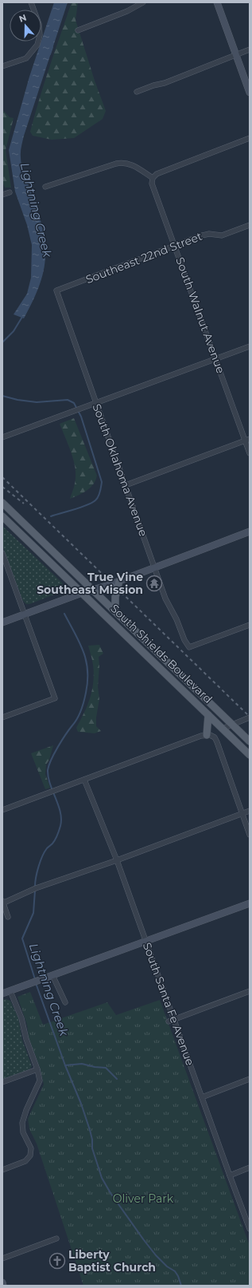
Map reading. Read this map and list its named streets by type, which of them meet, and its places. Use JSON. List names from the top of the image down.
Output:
{
  "streets": {
    "main road": ["South Shields Boulevard"],
    "street": [
      "Southeast 22nd Street",
      "South Walnut Avenue",
      "South Oklahoma Avenue",
      "South Santa Fe Avenue"
    ]
  },
  "crossings": [
    ["Southeast 22nd Street", "South Walnut Avenue"],
    ["Southeast 22nd Street", "South Oklahoma Avenue"]
  ],
  "water": ["Lightning Creek"],
  "parks": ["Oliver Park"],
  "places": {
    "temple": ["True Vine Southeast Mission"],
    "church": ["Liberty Baptist Church"]
  },
  "north": "top"
}
